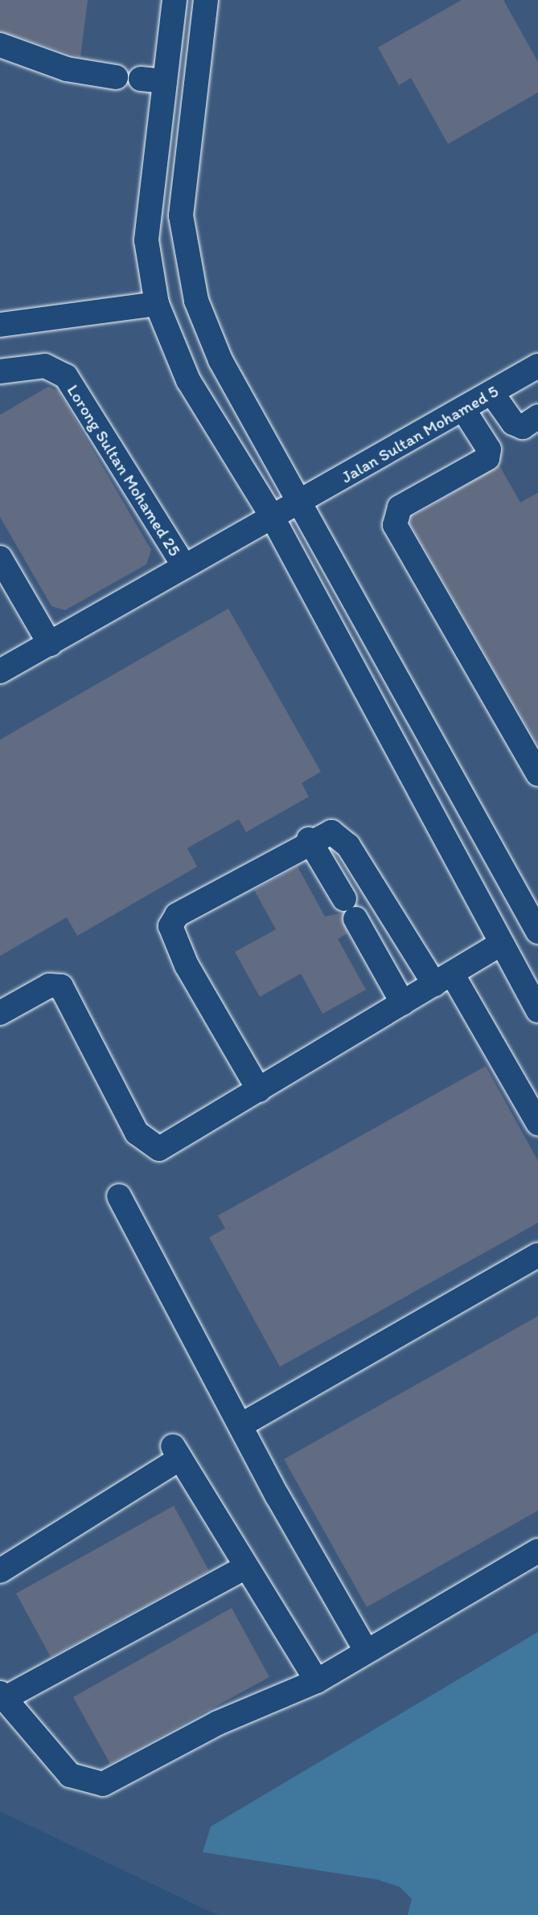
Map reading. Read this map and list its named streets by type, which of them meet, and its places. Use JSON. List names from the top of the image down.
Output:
{
  "streets": {
    "street": ["Jalan Sultan Mohamed 5", "Lorong Sultan Mohamed 25"]
  },
  "crossings": [
    ["Jalan Sultan Mohamed 5", "Lorong Sultan Mohamed 25"]
  ]
}
